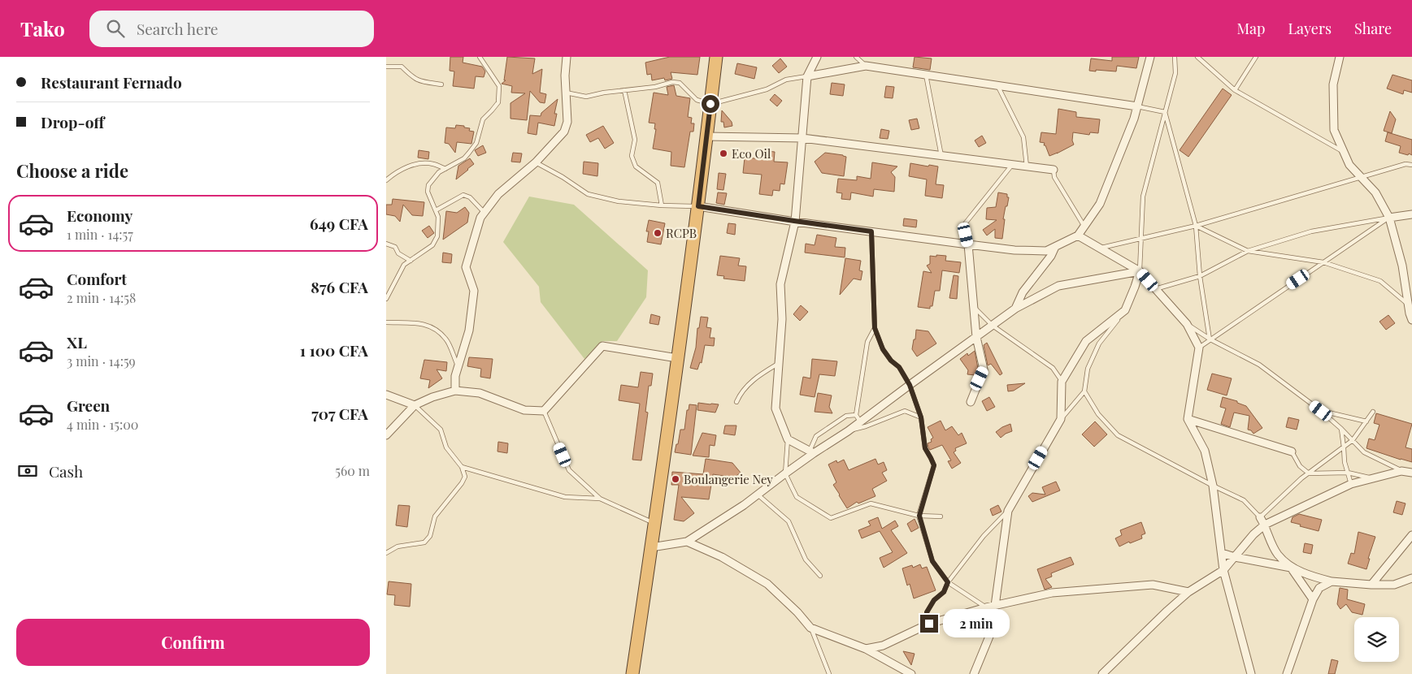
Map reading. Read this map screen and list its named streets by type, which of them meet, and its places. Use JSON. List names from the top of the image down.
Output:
{
  "places": ["Eco Oil", "RCPB", "Boulangerie Ney"],
  "page": {
    "header": "Tako",
    "search": "Search here",
    "nav": ["Map", "Layers", "Share"],
    "banner": ["Restaurant Fernado", "Drop-off"],
    "heading": "Choose a ride",
    "list": [
      {
        "name": "Economy",
        "note": "1 min · 14:57",
        "value": "649 CFA"
      },
      {
        "name": "Comfort",
        "note": "2 min · 14:58",
        "value": "876 CFA"
      },
      {
        "name": "XL",
        "note": "3 min · 14:59",
        "value": "1 100 CFA"
      },
      {
        "name": "Green",
        "note": "4 min · 15:00",
        "value": "707 CFA"
      }
    ],
    "pay": ["Cash", "560 m"],
    "bubble": "2 min",
    "buttons": "Confirm"
  }
}
